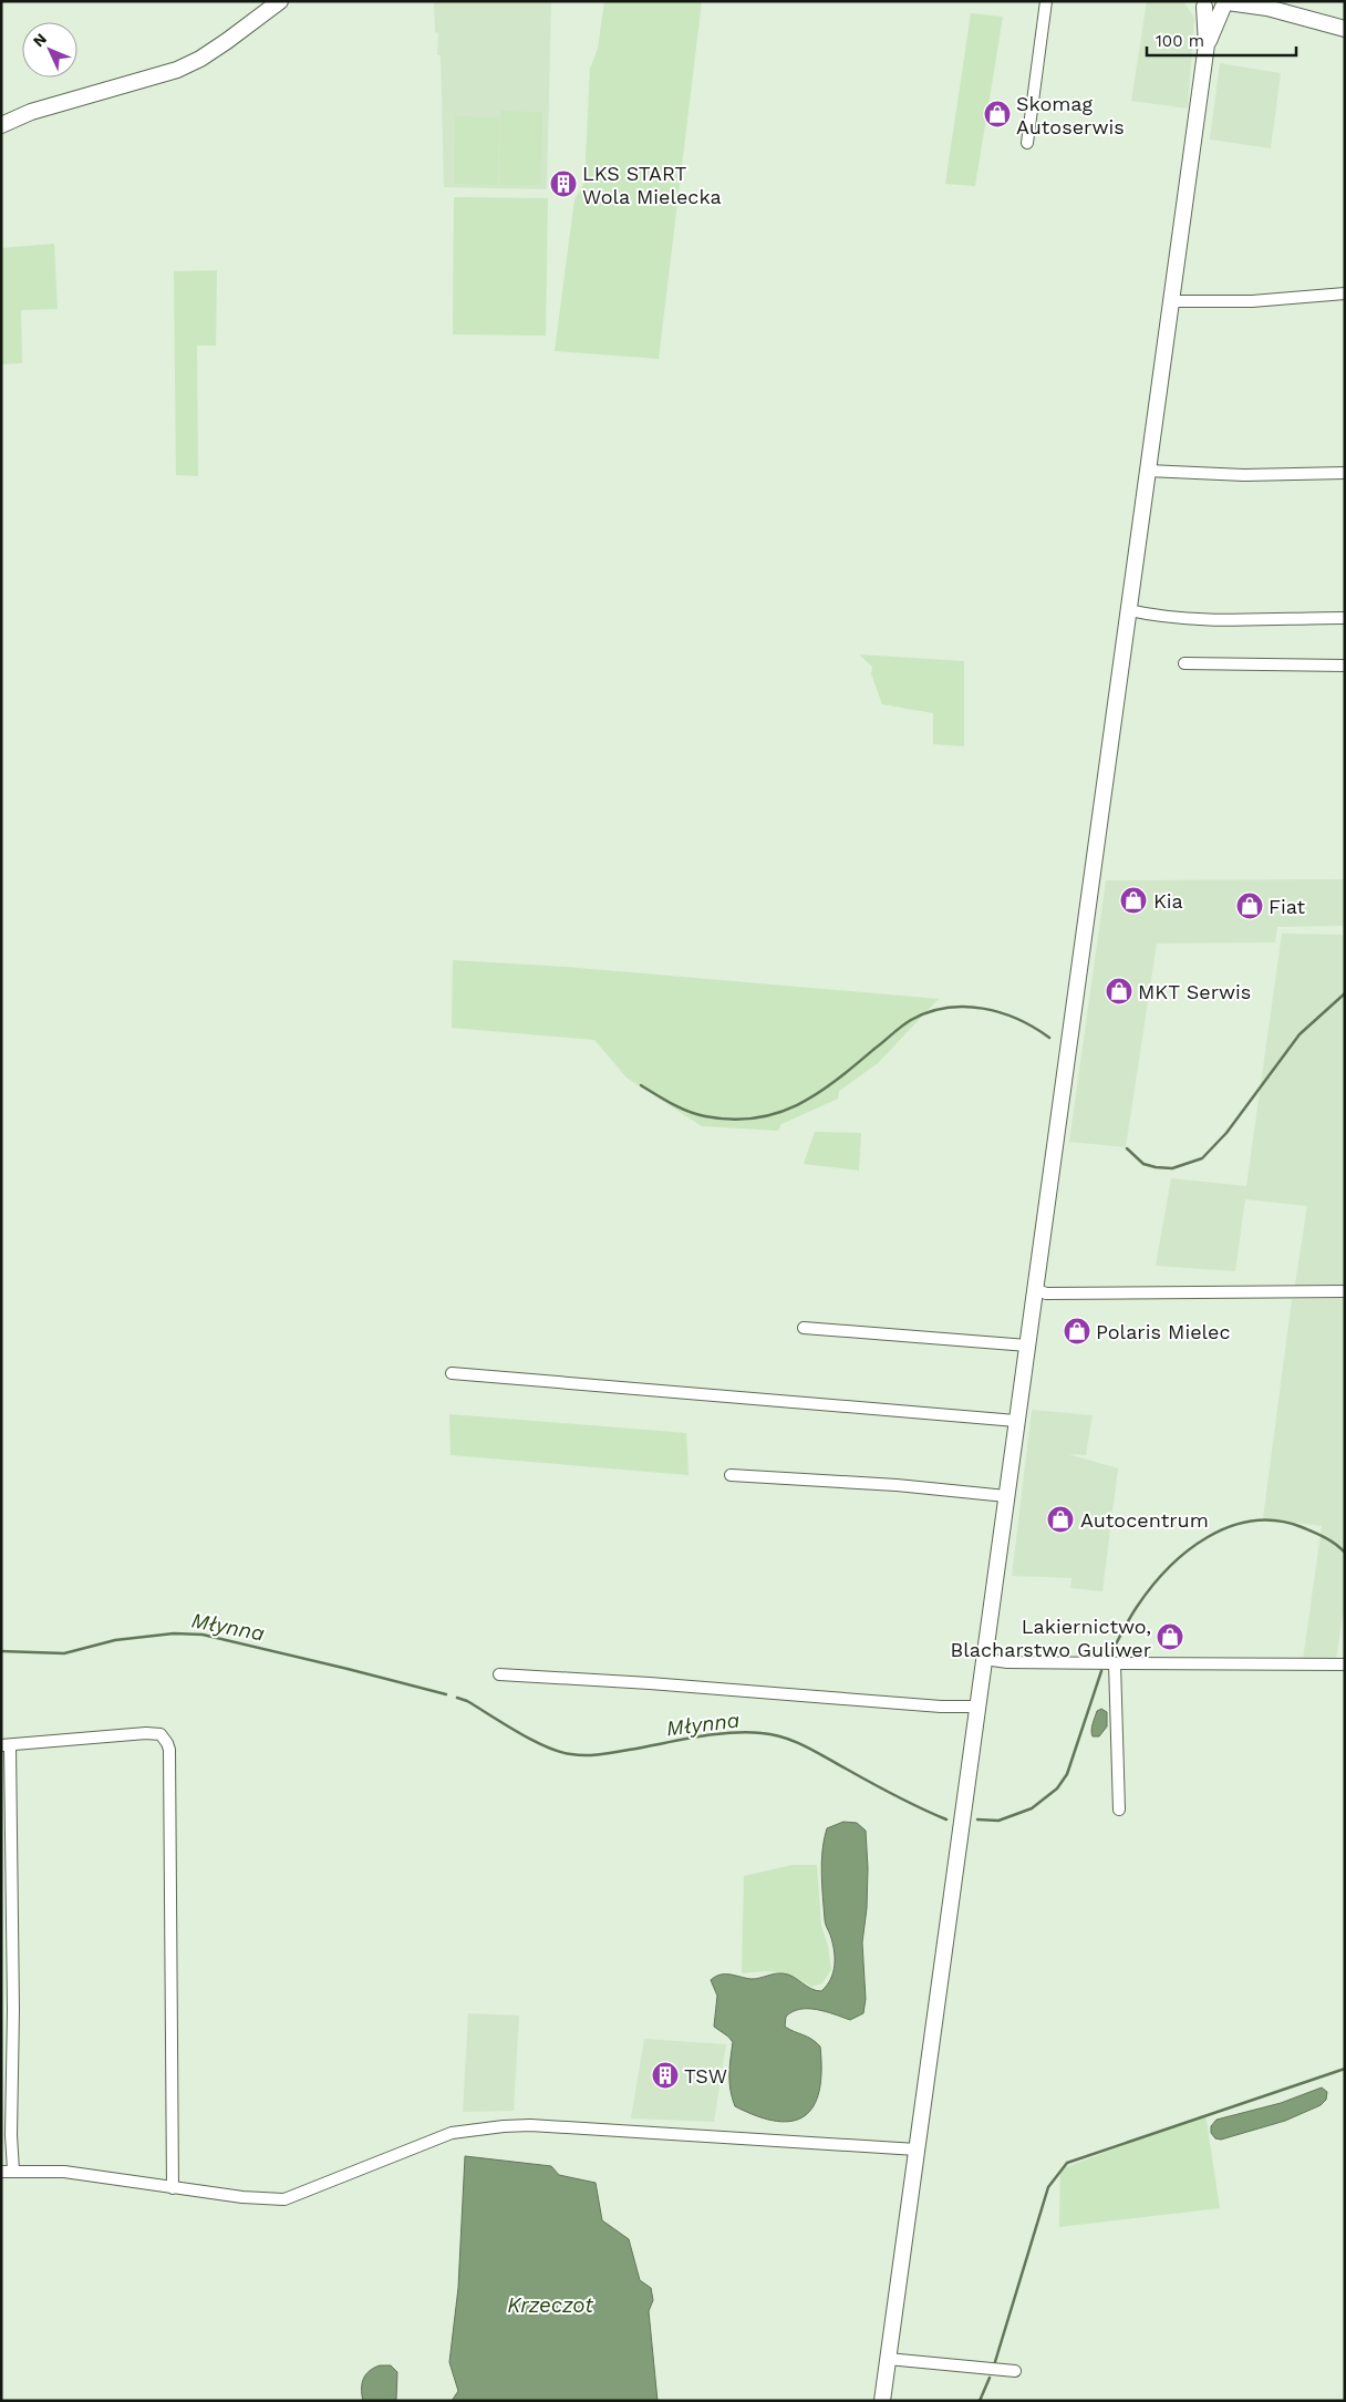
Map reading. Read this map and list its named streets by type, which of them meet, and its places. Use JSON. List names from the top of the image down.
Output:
{
  "water": ["Młynna", "Krzeczot"],
  "places": {
    "shop": [
      "Skomag Autoserwis",
      "Kia",
      "Fiat",
      "MKT Serwis",
      "Polaris Mielec",
      "Autocentrum",
      "Lakiernictwo, Blacharstwo Guliwer"
    ],
    "building": ["LKS START Wola Mielecka", "TSW"]
  },
  "scale_bar": "100 m",
  "north": "top left"
}
